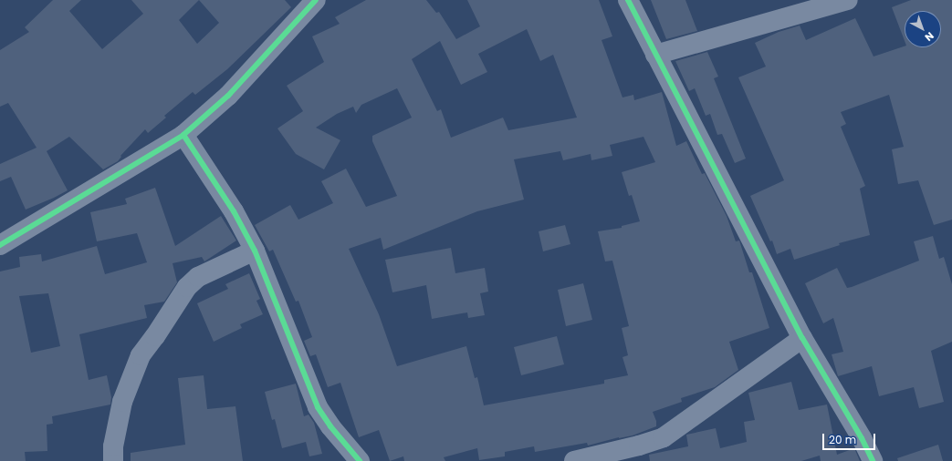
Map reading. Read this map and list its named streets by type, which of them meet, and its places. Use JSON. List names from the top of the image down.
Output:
{
  "scale_bar": "20 m",
  "north": "bottom right"
}
